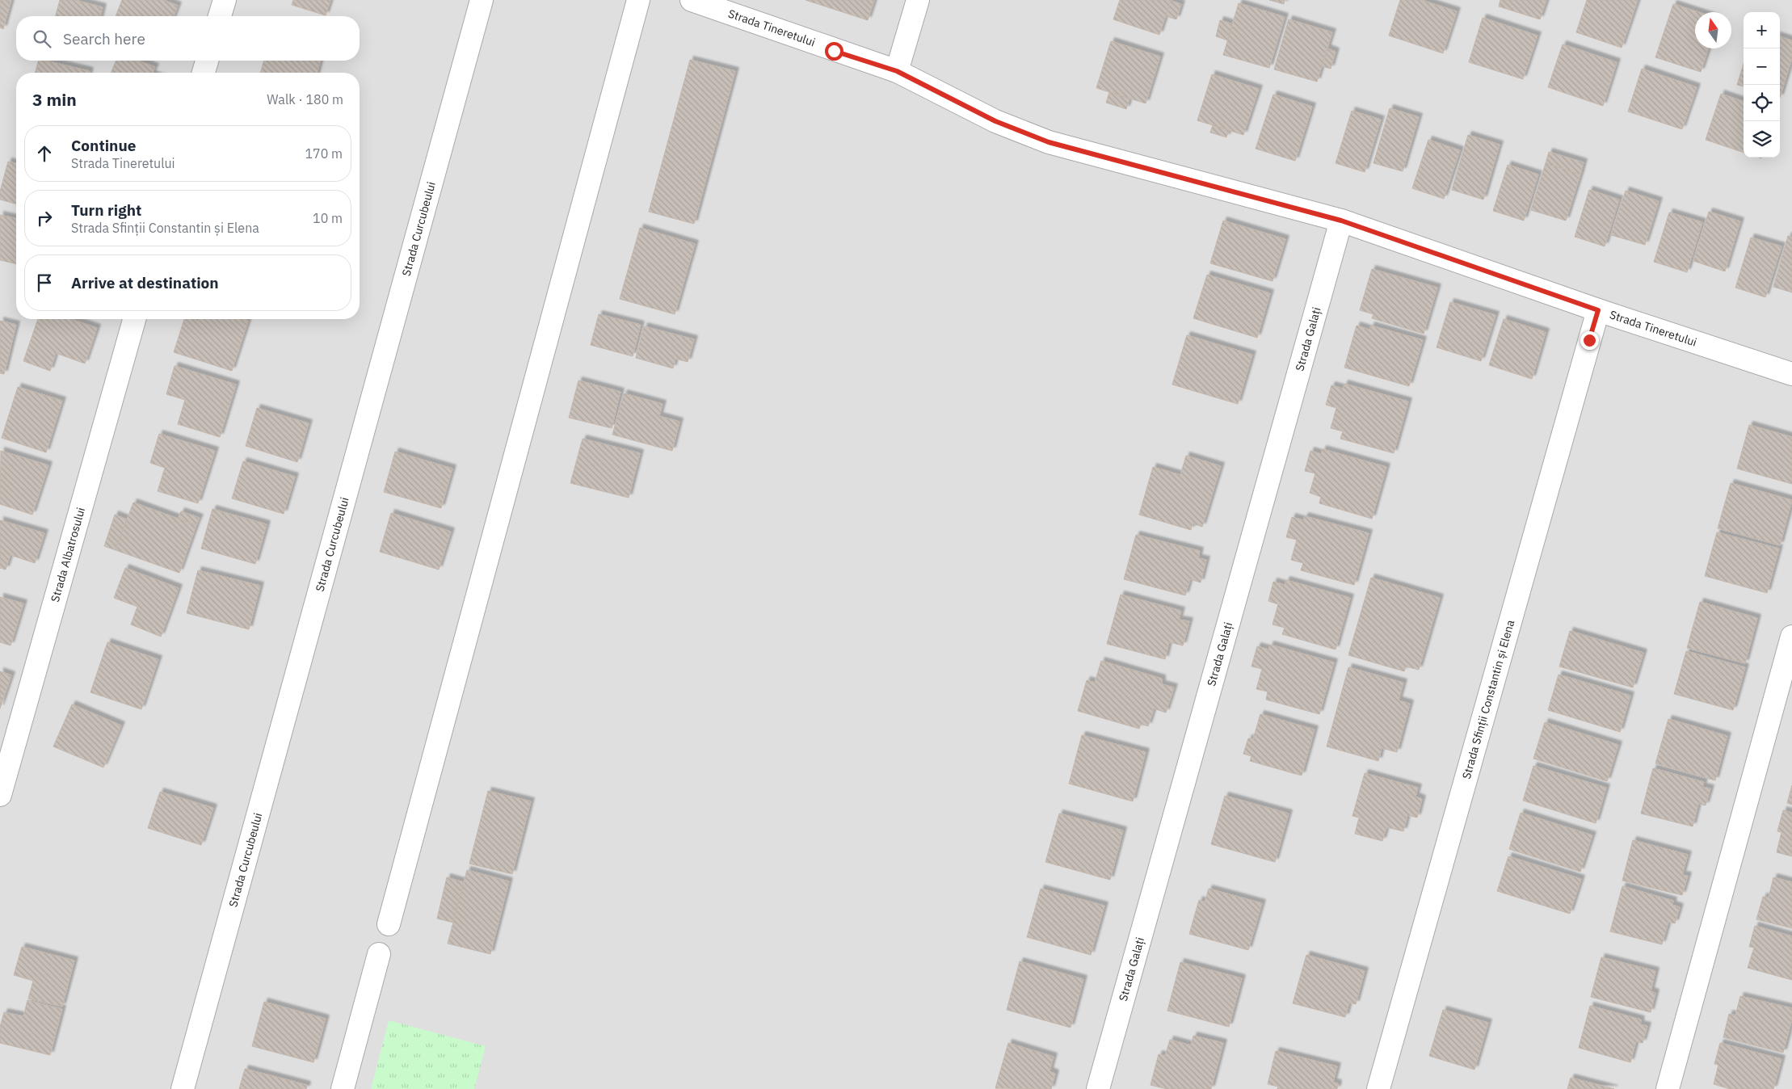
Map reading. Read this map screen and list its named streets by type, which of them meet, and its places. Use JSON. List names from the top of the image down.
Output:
{
  "streets": {
    "street": [
      "Strada Tineretului",
      "Strada Curcubeului",
      "Strada Galați",
      "Strada Albatrosului",
      "Strada Sfinții Constantin și Elena"
    ]
  },
  "crossings": [
    ["Strada Tineretului", "Strada Galați"],
    ["Strada Tineretului", "Strada Sfinții Constantin și Elena"]
  ],
  "north": "top",
  "page": {
    "map_buttons": ["+", "−"],
    "search": "Search here",
    "heading": ["3 min", "Walk · 180 m"],
    "list": [
      ["Continue", "Strada Tineretului", "170 m"],
      ["Turn right", "Strada Sfinții Constantin și Elena", "10 m"],
      "Arrive at destination"
    ]
  }
}
